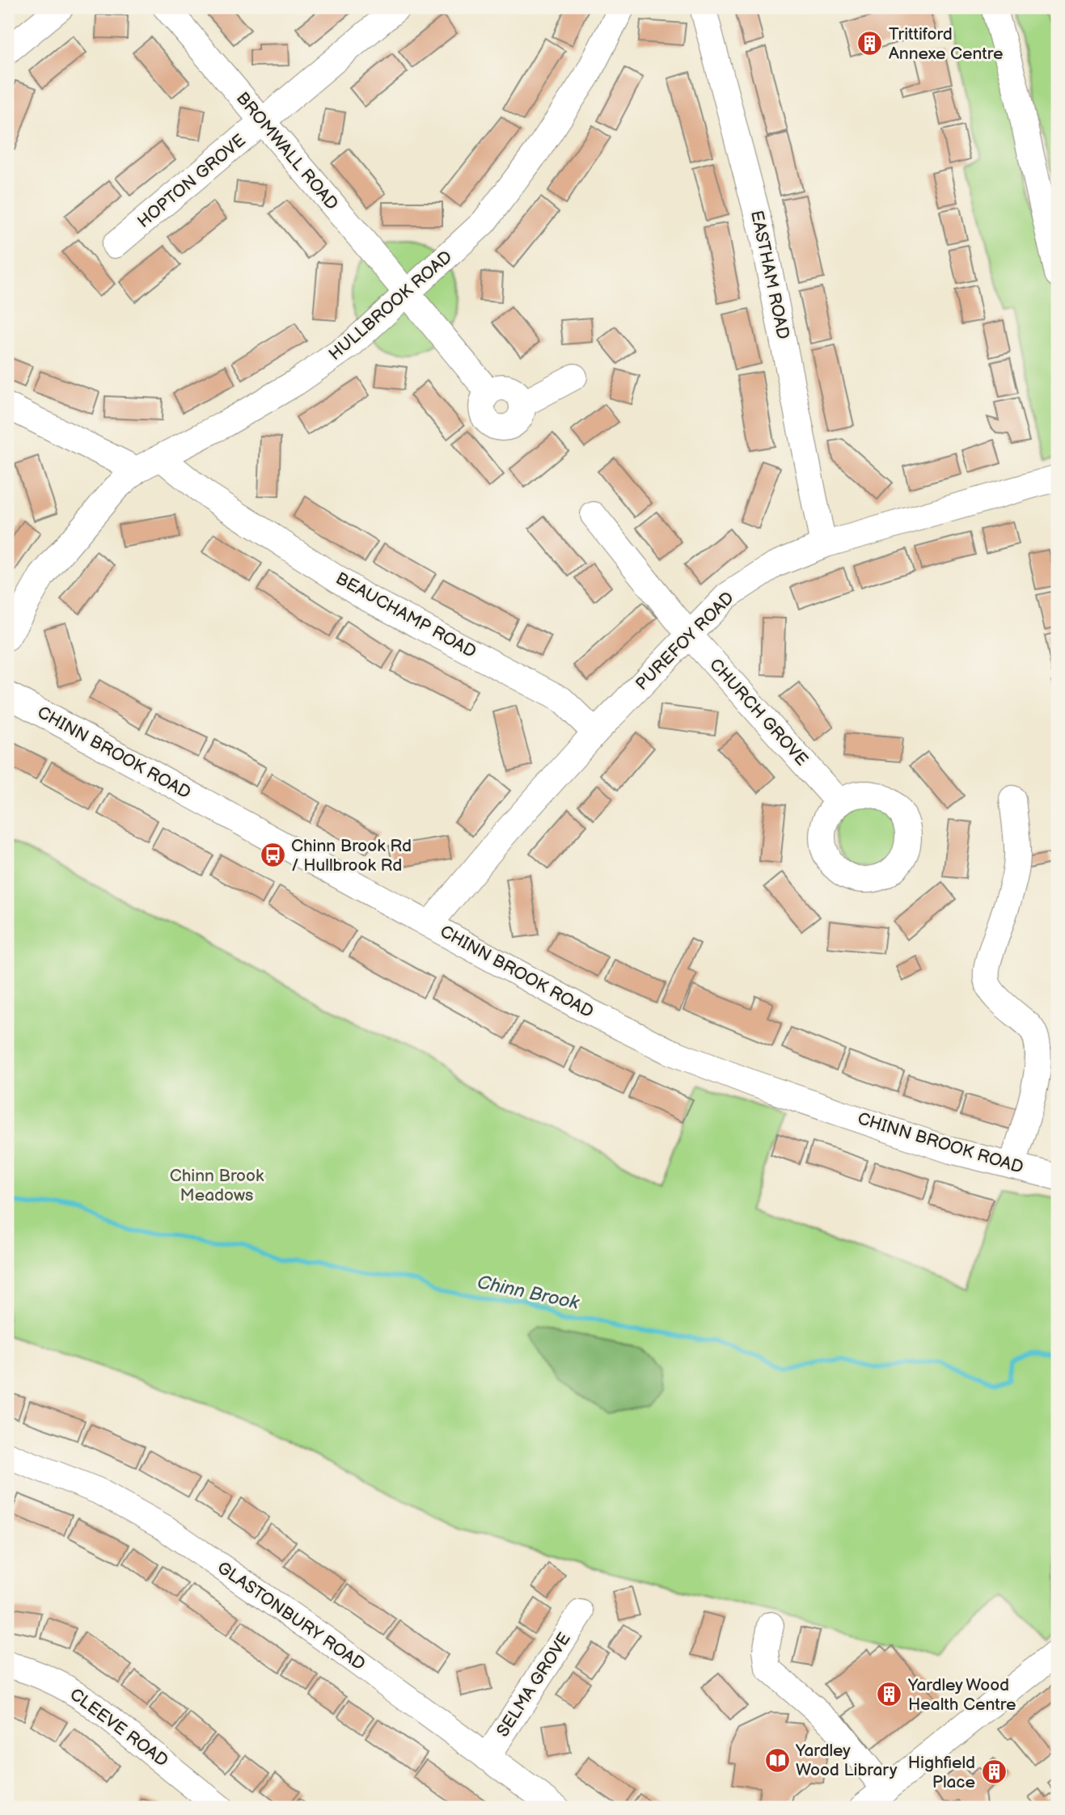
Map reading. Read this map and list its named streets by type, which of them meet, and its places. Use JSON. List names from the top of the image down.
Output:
{
  "streets": {
    "street": [
      "BROMWALL ROAD",
      "HOPTON GROVE",
      "EASTHAM ROAD",
      "HULLBROOK ROAD",
      "BEAUCHAMP ROAD",
      "PUREFOY ROAD",
      "CHURCH GROVE",
      "CHINN BROOK ROAD",
      "GLASTONBURY ROAD",
      "SELMA GROVE",
      "CLEEVE ROAD"
    ]
  },
  "crossings": [
    ["BROMWALL ROAD", "HOPTON GROVE"],
    ["BROMWALL ROAD", "HULLBROOK ROAD"],
    ["EASTHAM ROAD", "PUREFOY ROAD"],
    ["HULLBROOK ROAD", "BEAUCHAMP ROAD"],
    ["BEAUCHAMP ROAD", "PUREFOY ROAD"],
    ["PUREFOY ROAD", "CHURCH GROVE"],
    ["PUREFOY ROAD", "CHINN BROOK ROAD"],
    ["GLASTONBURY ROAD", "SELMA GROVE"]
  ],
  "water": ["Chinn Brook"],
  "parks": ["Chinn Brook Meadows"],
  "places": {
    "building": ["Trittiford Annexe Centre", "Yardley Wood Health Centre", "Highfield Place"],
    "bus stop": ["Chinn Brook Rd / Hullbrook Rd"],
    "library": ["Yardley Wood Library"]
  }
}
